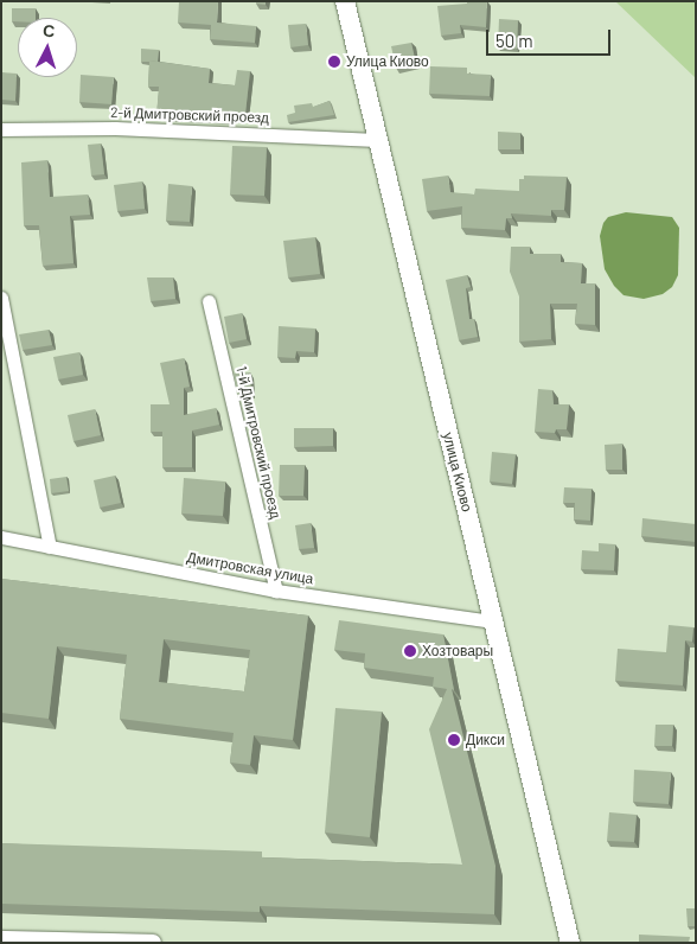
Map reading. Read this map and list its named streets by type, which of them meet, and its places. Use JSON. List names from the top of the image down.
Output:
{
  "streets": {
    "main road": ["улица Киово"],
    "street": ["2-й Дмитровский проезд", "1-й Дмитровский проезд", "Дмитровская улица"]
  },
  "crossings": [
    ["2-й Дмитровский проезд", "улица Киово"],
    ["1-й Дмитровский проезд", "Дмитровская улица"],
    ["улица Киово", "Дмитровская улица"]
  ],
  "places": ["Улица Киово", "Хозтовары", "Дикси"],
  "scale_bar": "50 m",
  "north": "top"
}
